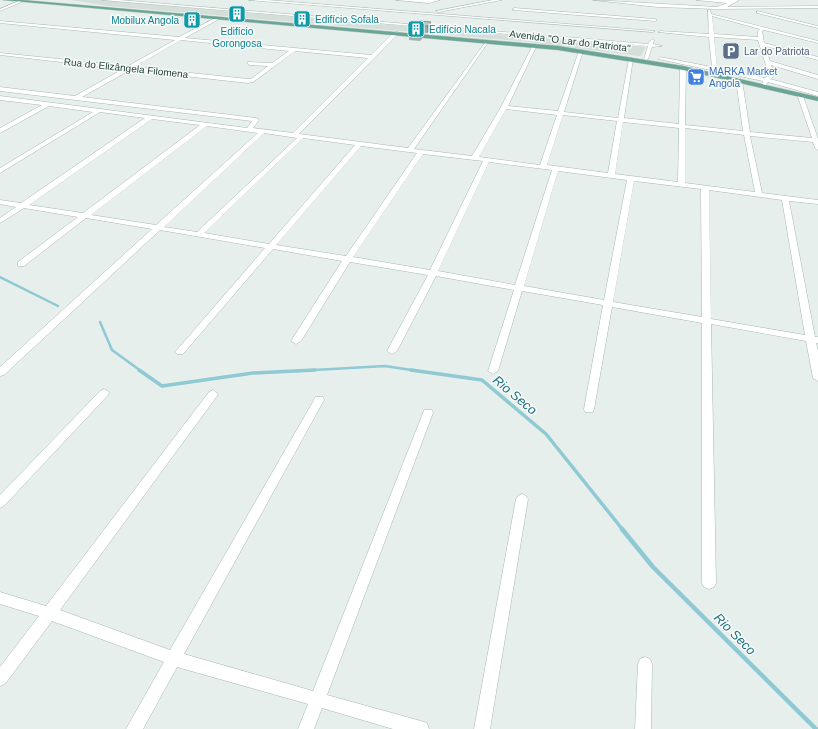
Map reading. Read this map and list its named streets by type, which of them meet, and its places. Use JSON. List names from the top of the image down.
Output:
{
  "streets": {
    "main road": ["Avenida \"O Lar do Patriota\""],
    "street": ["Rua do Elizângela Filomena"]
  },
  "water": ["Rio Seco"],
  "places": {
    "building": [
      "Edifício Gorongosa",
      "Edifício Sofala",
      "Mobilux Angola",
      "Edifício Nacala"
    ],
    "parking": ["Lar do Patriota"],
    "supermarket": ["MARKA Market Angola"]
  }
}
